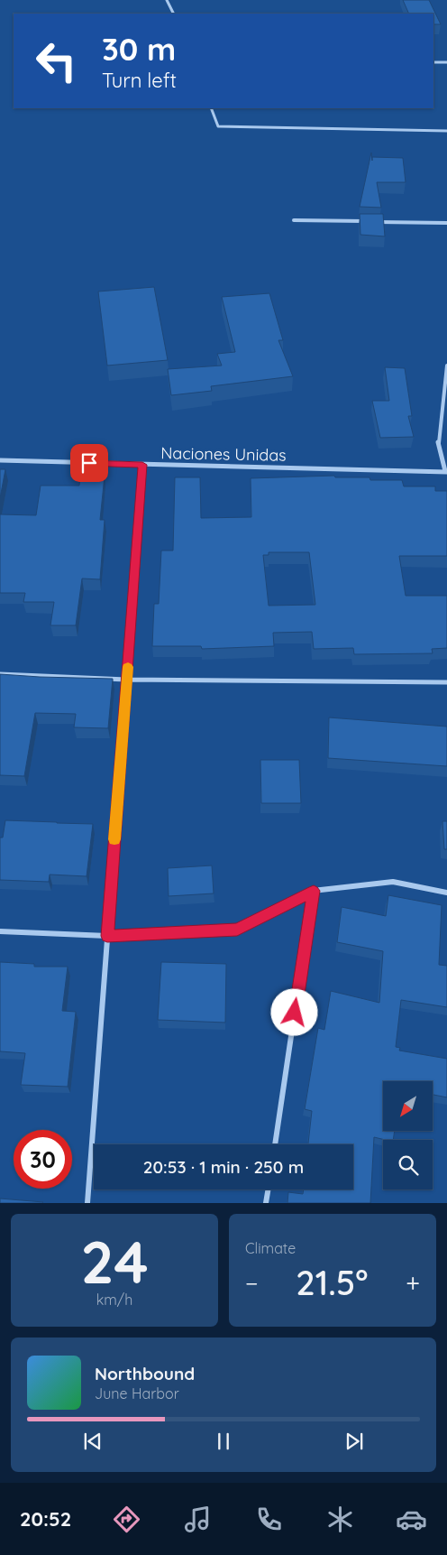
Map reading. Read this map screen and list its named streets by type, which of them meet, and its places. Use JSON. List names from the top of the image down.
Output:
{
  "streets": {
    "street": ["Naciones Unidas"]
  },
  "north": "bottom left",
  "page": {
    "turn": ["30 m", "Turn left"],
    "limit": "30",
    "trip": "20:53 · 1 min · 250 m",
    "tile": [
      ["24", "km/h"],
      "Climate"
    ],
    "heat": ["−", "21.5°", "+"],
    "song": ["Northbound", "June Harbor"],
    "tabs": "20:52"
  }
}
